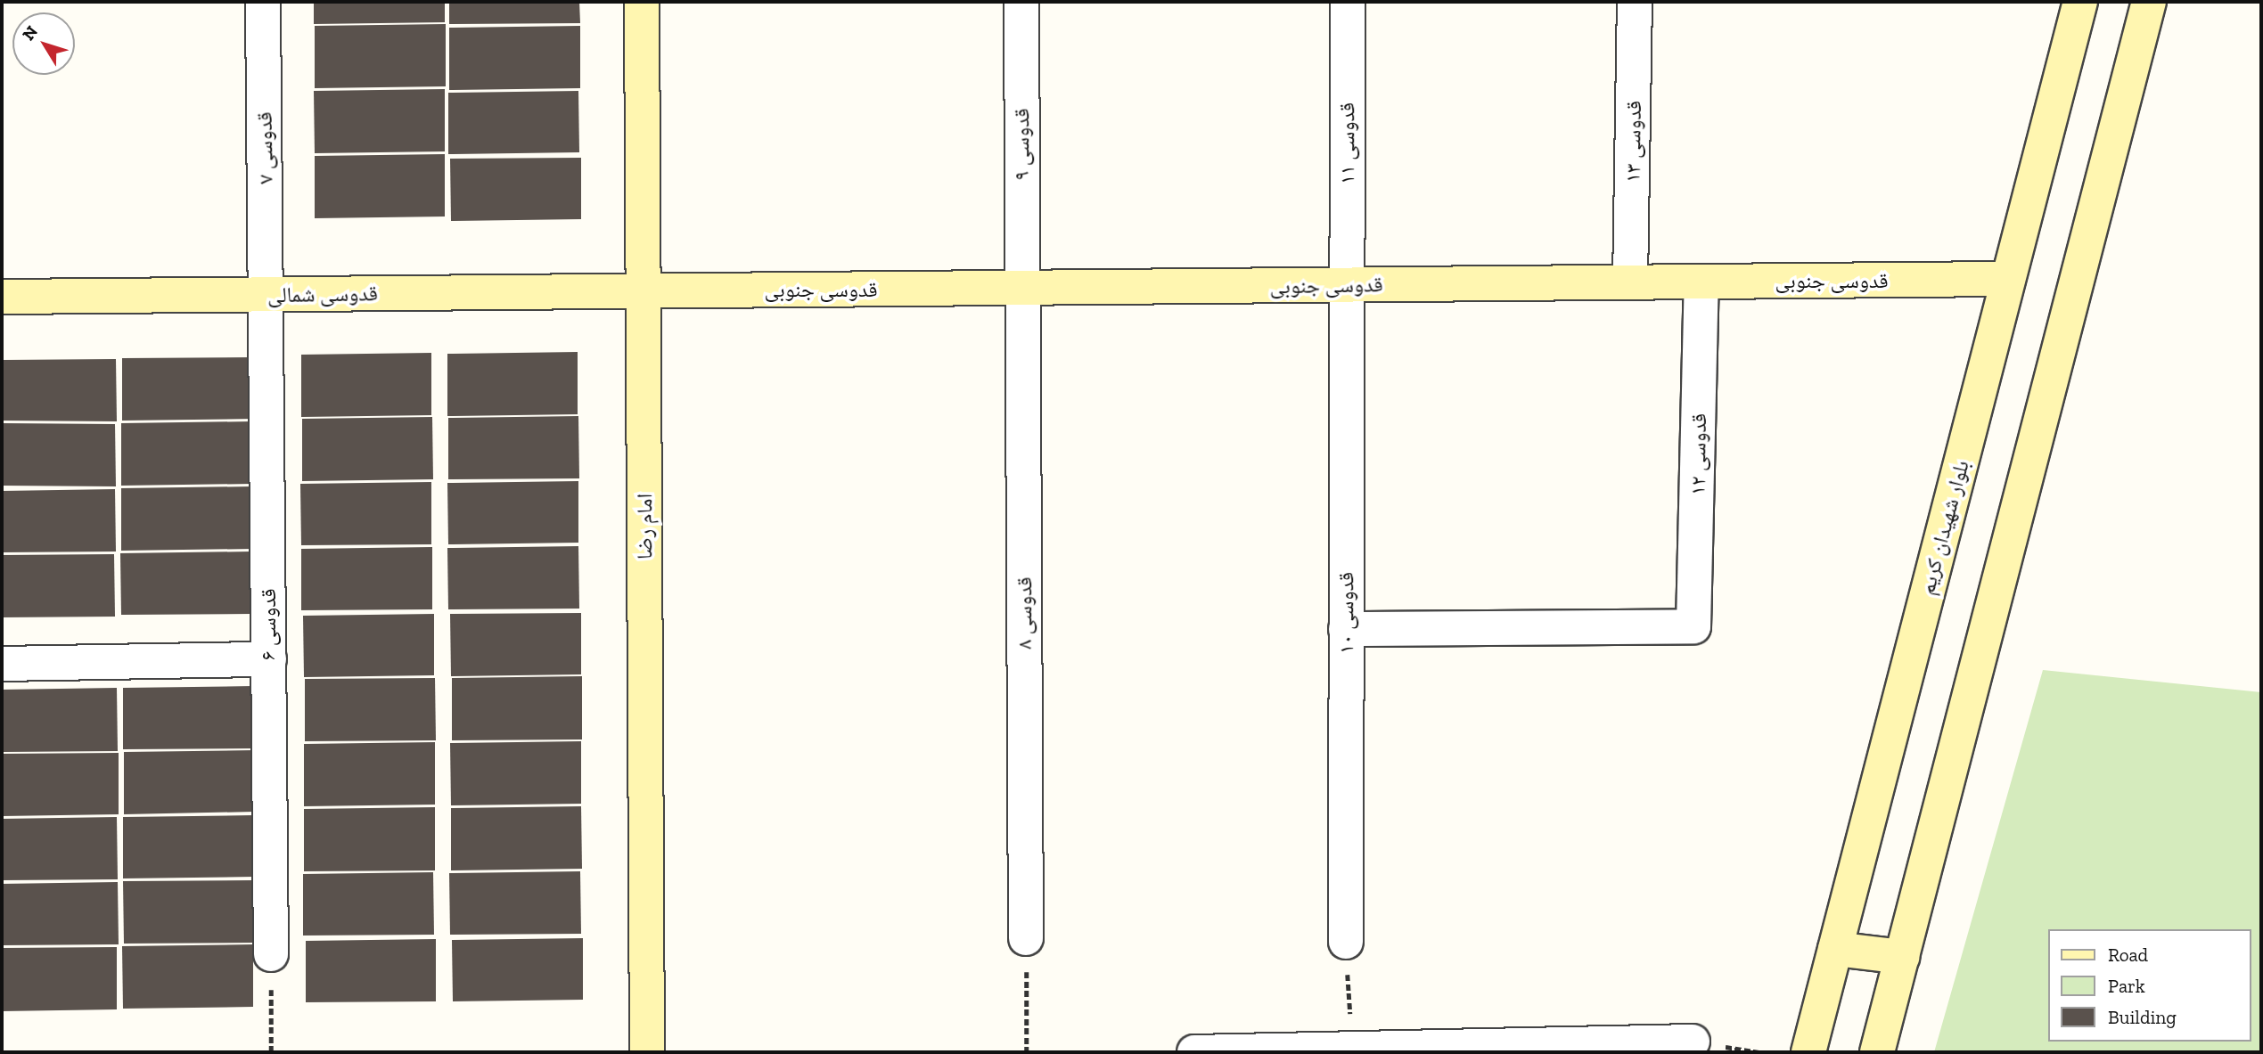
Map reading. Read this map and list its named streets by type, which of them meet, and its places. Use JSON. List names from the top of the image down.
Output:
{
  "streets": {
    "street": [
      "قدوسی ۱۳",
      "قدوسی ۱۱",
      "قدوسی ۹",
      "قدوسی ۷",
      "قدوسی جنوبی",
      "قدوسی شمالی",
      "قدوسی ۱۲",
      "امام رضا",
      "بلوار شهیدان کریم",
      "قدوسی ۸",
      "قدوسی ۱۰",
      "قدوسی ۶"
    ]
  },
  "crossings": [
    ["قدوسی ۱۳", "قدوسی جنوبی"],
    ["قدوسی ۱۱", "قدوسی جنوبی"],
    ["قدوسی ۱۱", "قدوسی ۱۰"],
    ["قدوسی ۹", "قدوسی جنوبی"],
    ["قدوسی ۹", "قدوسی ۸"],
    ["قدوسی ۷", "قدوسی شمالی"],
    ["قدوسی ۷", "قدوسی ۶"],
    ["قدوسی جنوبی", "قدوسی شمالی"],
    ["قدوسی جنوبی", "قدوسی ۱۲"],
    ["قدوسی جنوبی", "امام رضا"],
    ["قدوسی جنوبی", "بلوار شهیدان کریم"],
    ["قدوسی جنوبی", "قدوسی ۸"],
    ["قدوسی جنوبی", "قدوسی ۱۰"],
    ["قدوسی شمالی", "امام رضا"],
    ["قدوسی شمالی", "قدوسی ۶"],
    ["قدوسی ۱۲", "قدوسی ۱۰"]
  ],
  "legend": ["Road", "Park", "Building"],
  "north": "top left"
}
